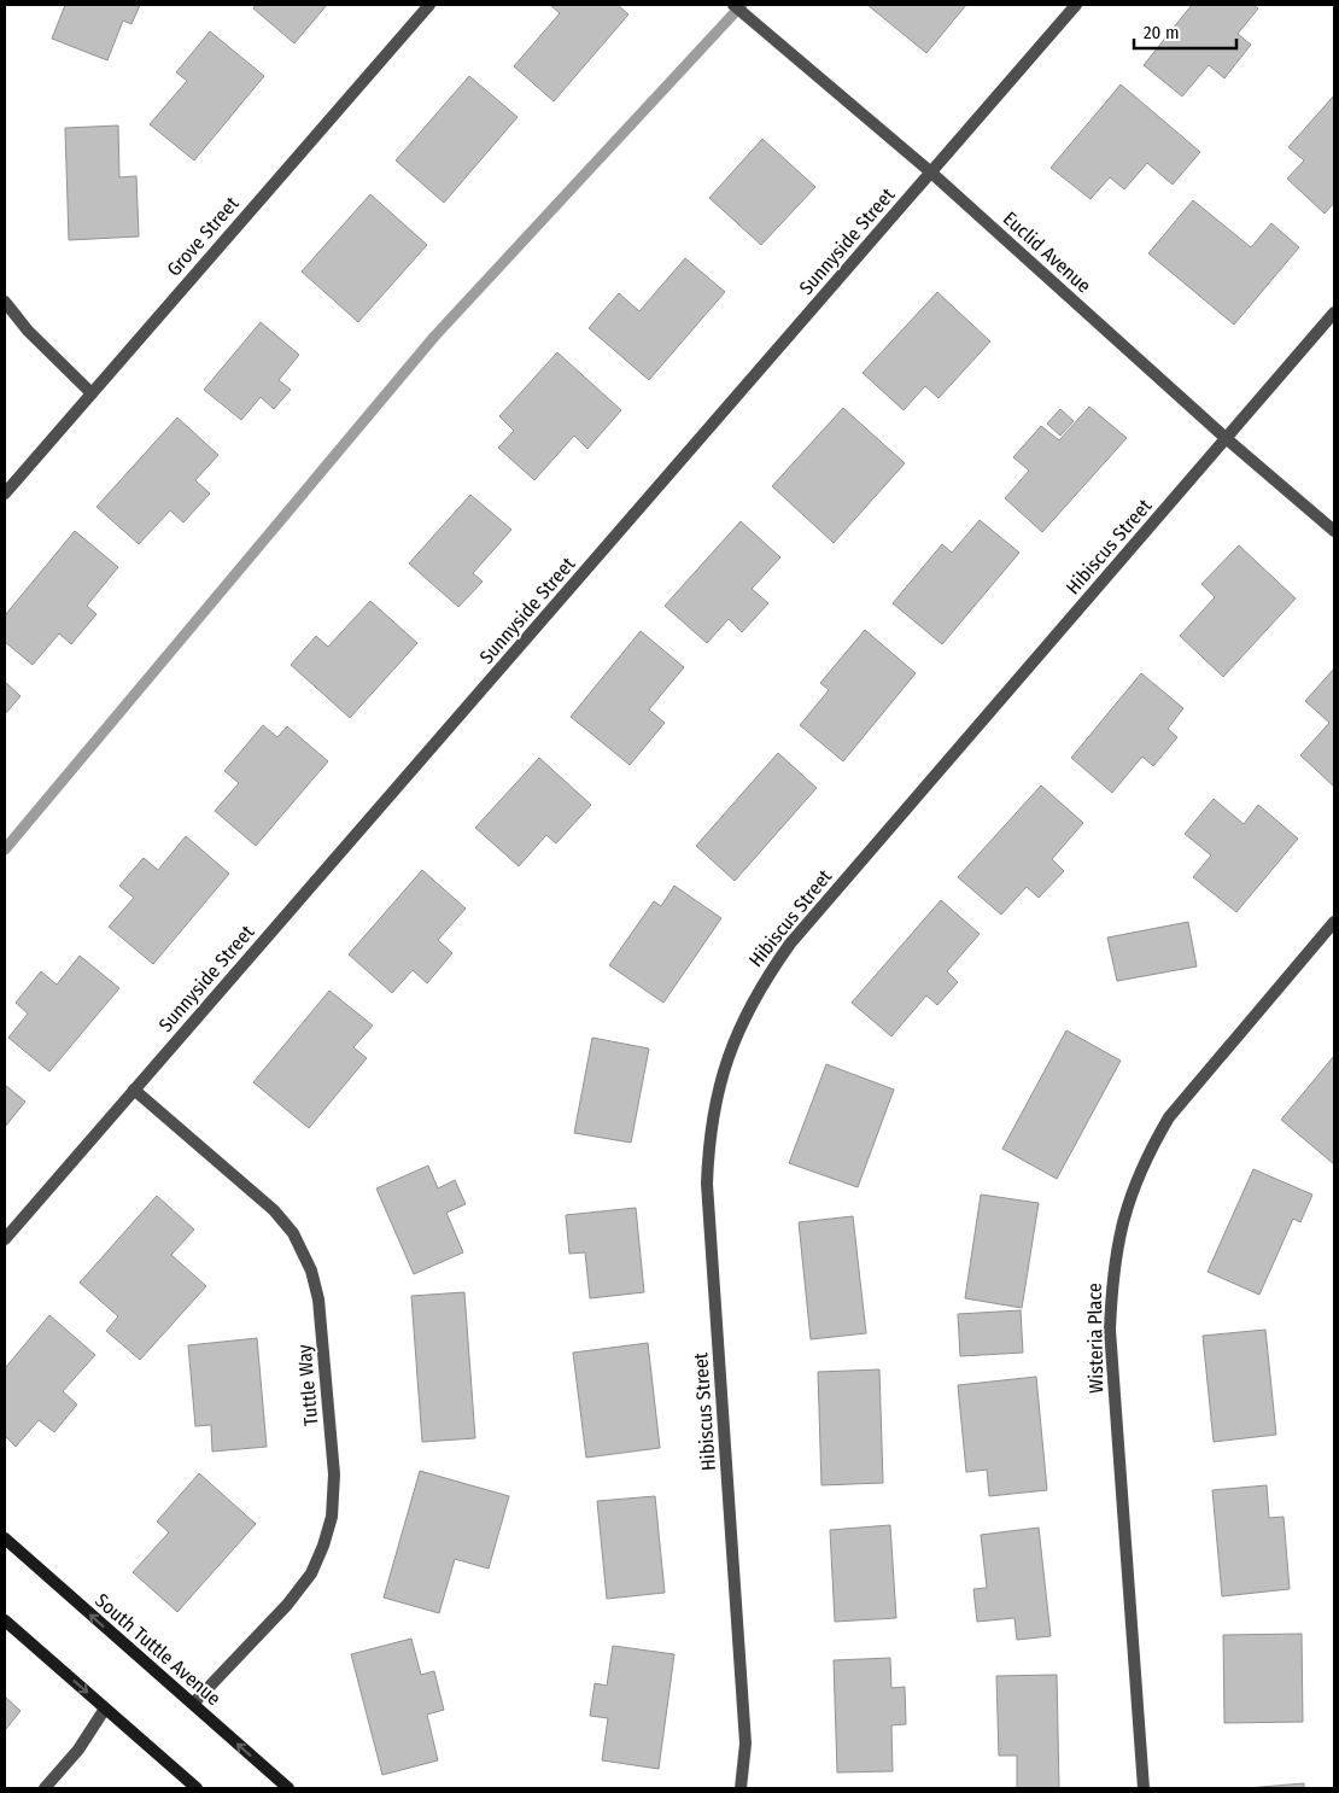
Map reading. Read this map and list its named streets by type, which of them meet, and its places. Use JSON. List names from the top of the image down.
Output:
{
  "streets": {
    "main road": ["South Tuttle Avenue"],
    "street": [
      "Grove Street",
      "Sunnyside Street",
      "Euclid Avenue",
      "Hibiscus Street",
      "Wisteria Place",
      "Tuttle Way"
    ]
  },
  "crossings": [
    ["Sunnyside Street", "Euclid Avenue"],
    ["Sunnyside Street", "Tuttle Way"],
    ["Euclid Avenue", "Hibiscus Street"],
    ["Tuttle Way", "South Tuttle Avenue"]
  ],
  "scale_bar": "20 m"
}
